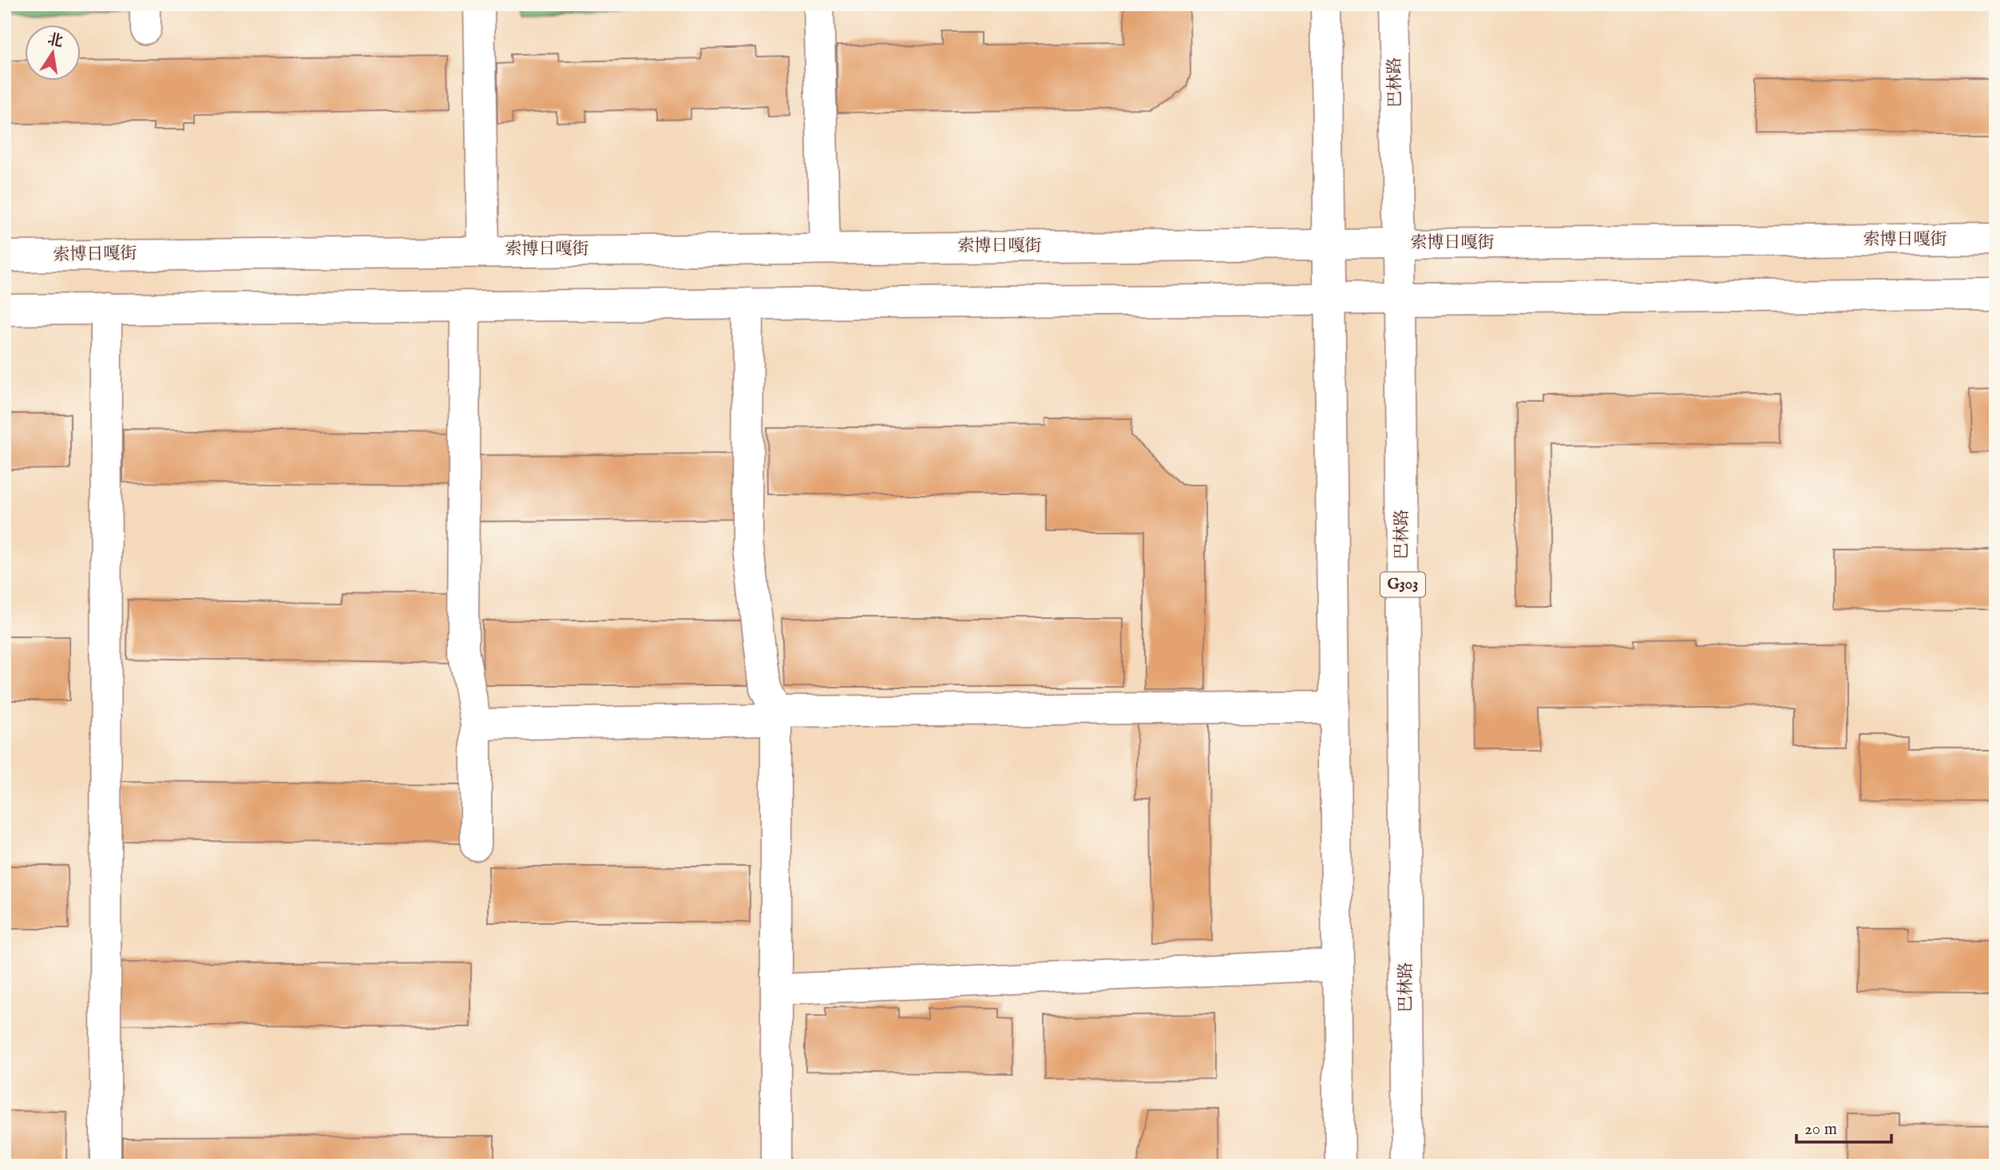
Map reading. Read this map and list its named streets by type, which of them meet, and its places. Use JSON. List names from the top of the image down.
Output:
{
  "streets": {
    "main road": ["巴林路", "索博日嘎街", "G303"]
  },
  "crossings": [
    ["巴林路", "索博日嘎街"]
  ],
  "scale_bar": "20 m",
  "north": "top"
}
